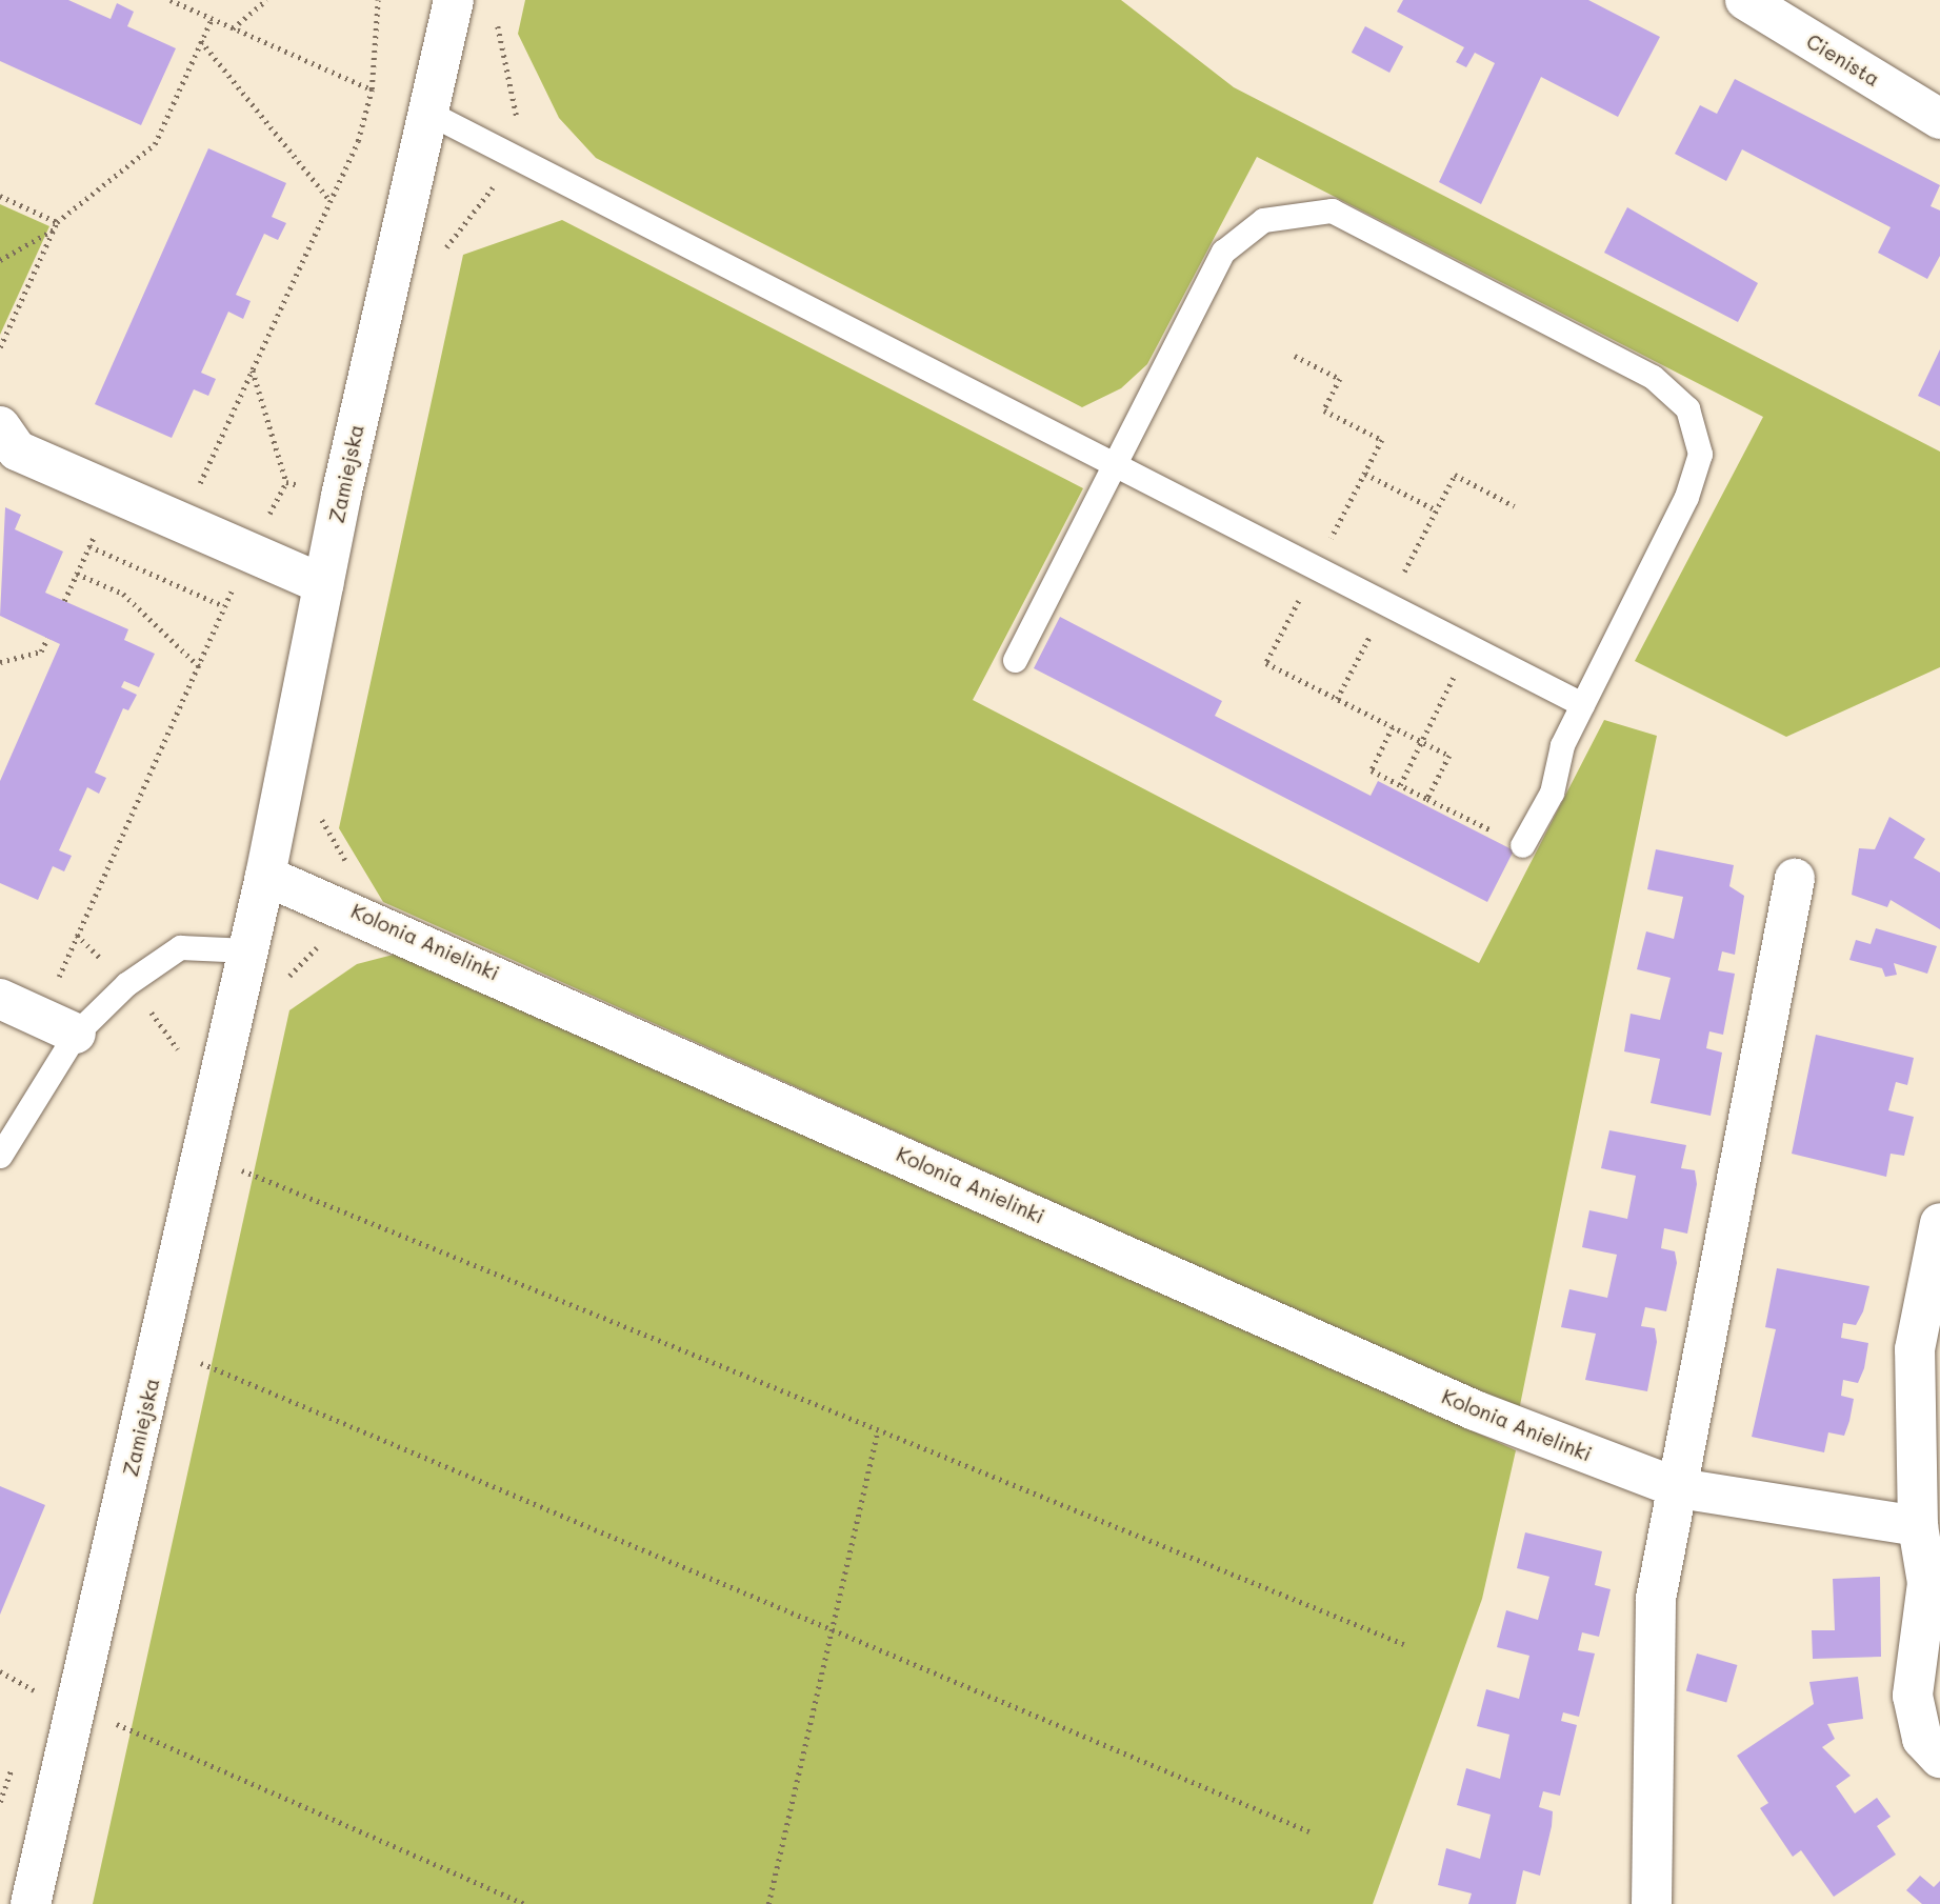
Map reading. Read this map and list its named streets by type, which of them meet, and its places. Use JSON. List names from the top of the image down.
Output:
{
  "streets": {
    "street": ["Cienista", "Zamiejska", "Kolonia Anielinki"]
  },
  "crossings": [
    ["Zamiejska", "Kolonia Anielinki"]
  ]
}
